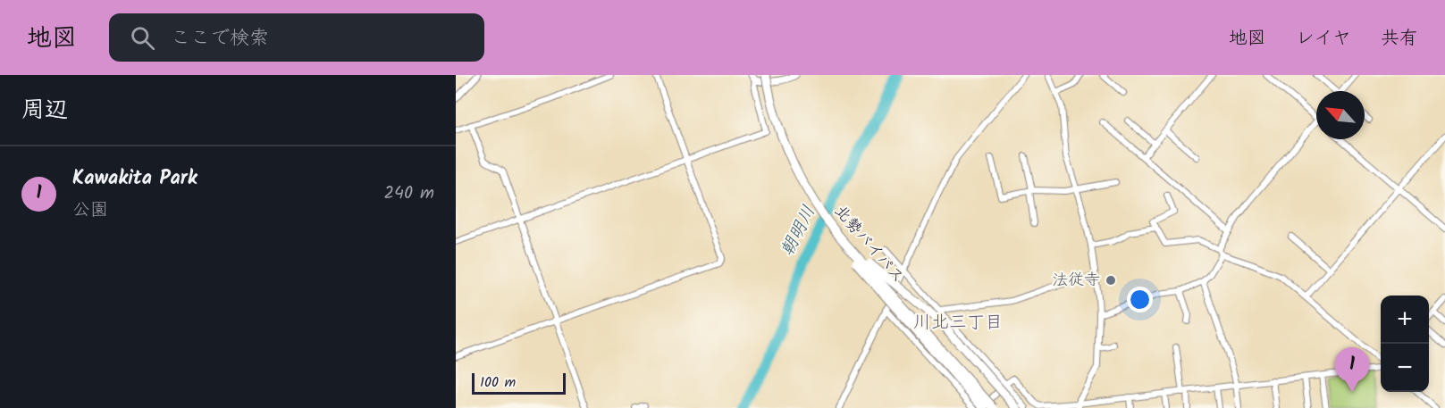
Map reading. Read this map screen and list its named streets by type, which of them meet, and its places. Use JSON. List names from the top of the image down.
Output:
{
  "streets": {
    "highway": ["北勢バイパス"]
  },
  "districts": ["川北三丁目"],
  "water": ["朝明川"],
  "places": ["法従寺"],
  "scale_bar": "100 m",
  "north": "top left",
  "page": {
    "header": "地図",
    "search": "ここで検索",
    "nav": ["地図", "レイヤ", "共有"],
    "heading": "周辺",
    "list": [
      {
        "mark": "1",
        "name": "Kawakita Park",
        "note": "公園",
        "value": "240 m"
      }
    ],
    "map_buttons": ["+", "−"],
    "pins": "1",
    "scale": "100 m"
  }
}
